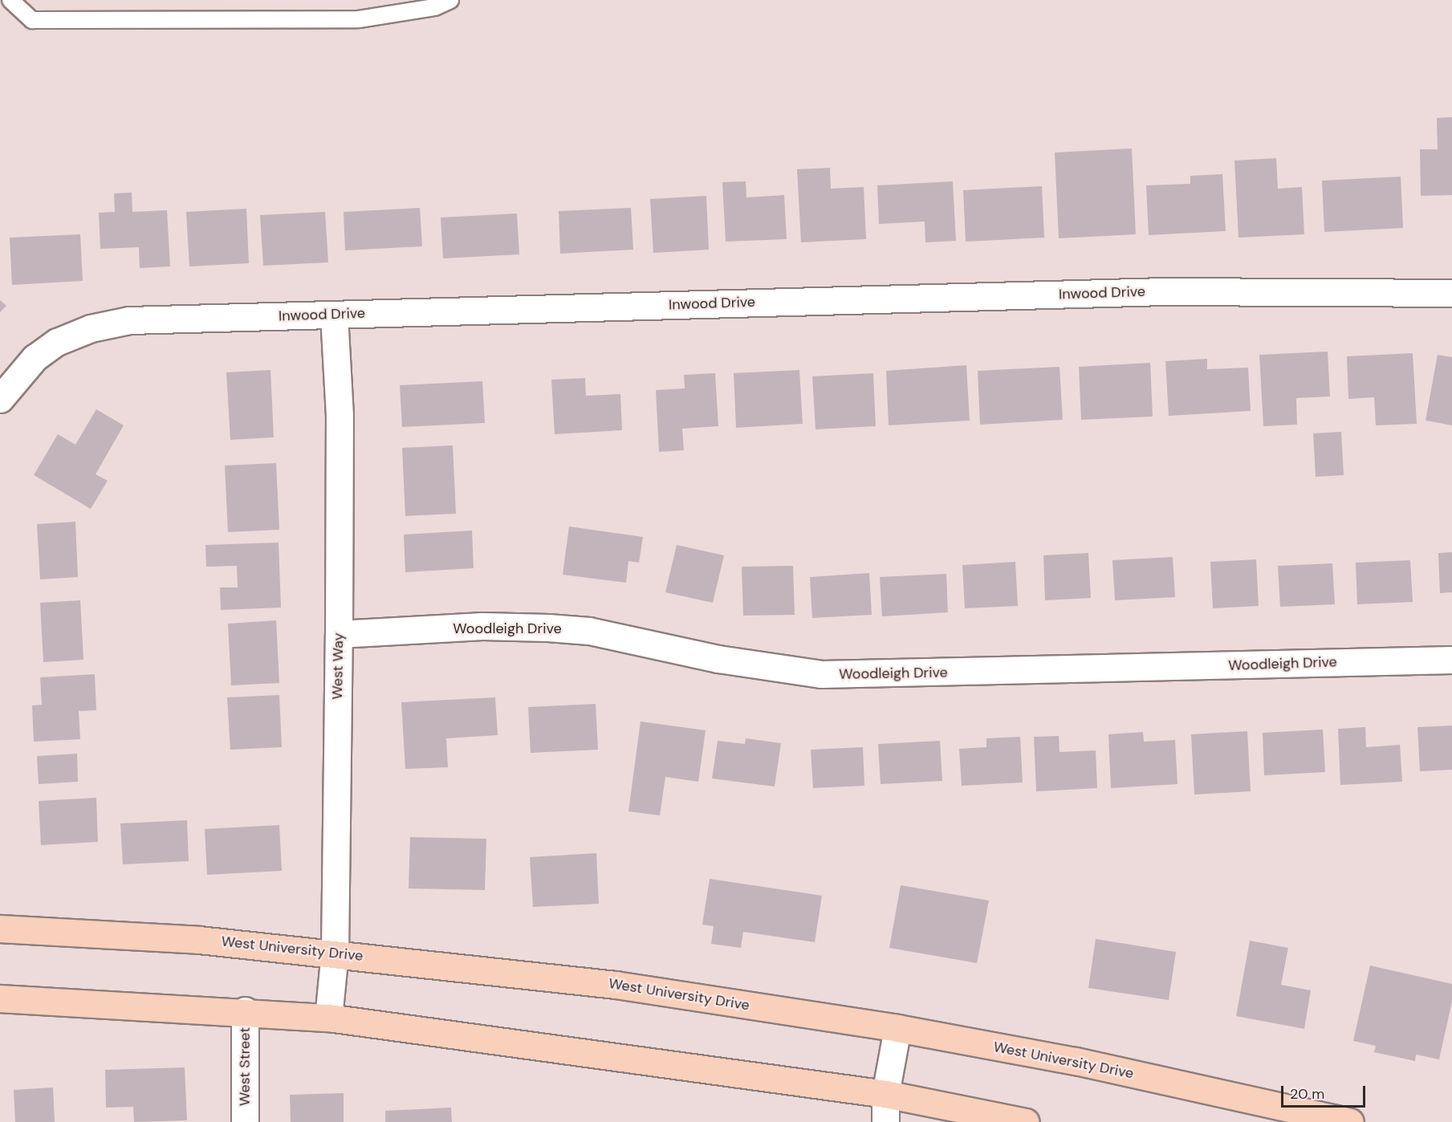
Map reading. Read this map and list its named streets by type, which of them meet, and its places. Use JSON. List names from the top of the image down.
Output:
{
  "streets": {
    "highway": ["West University Drive"],
    "street": [
      "Inwood Drive",
      "Woodleigh Drive",
      "West Way",
      "West Street"
    ]
  },
  "crossings": [
    ["Inwood Drive", "West Way"],
    ["Woodleigh Drive", "West Way"],
    ["West Way", "West University Drive"]
  ],
  "scale_bar": "20 m"
}
